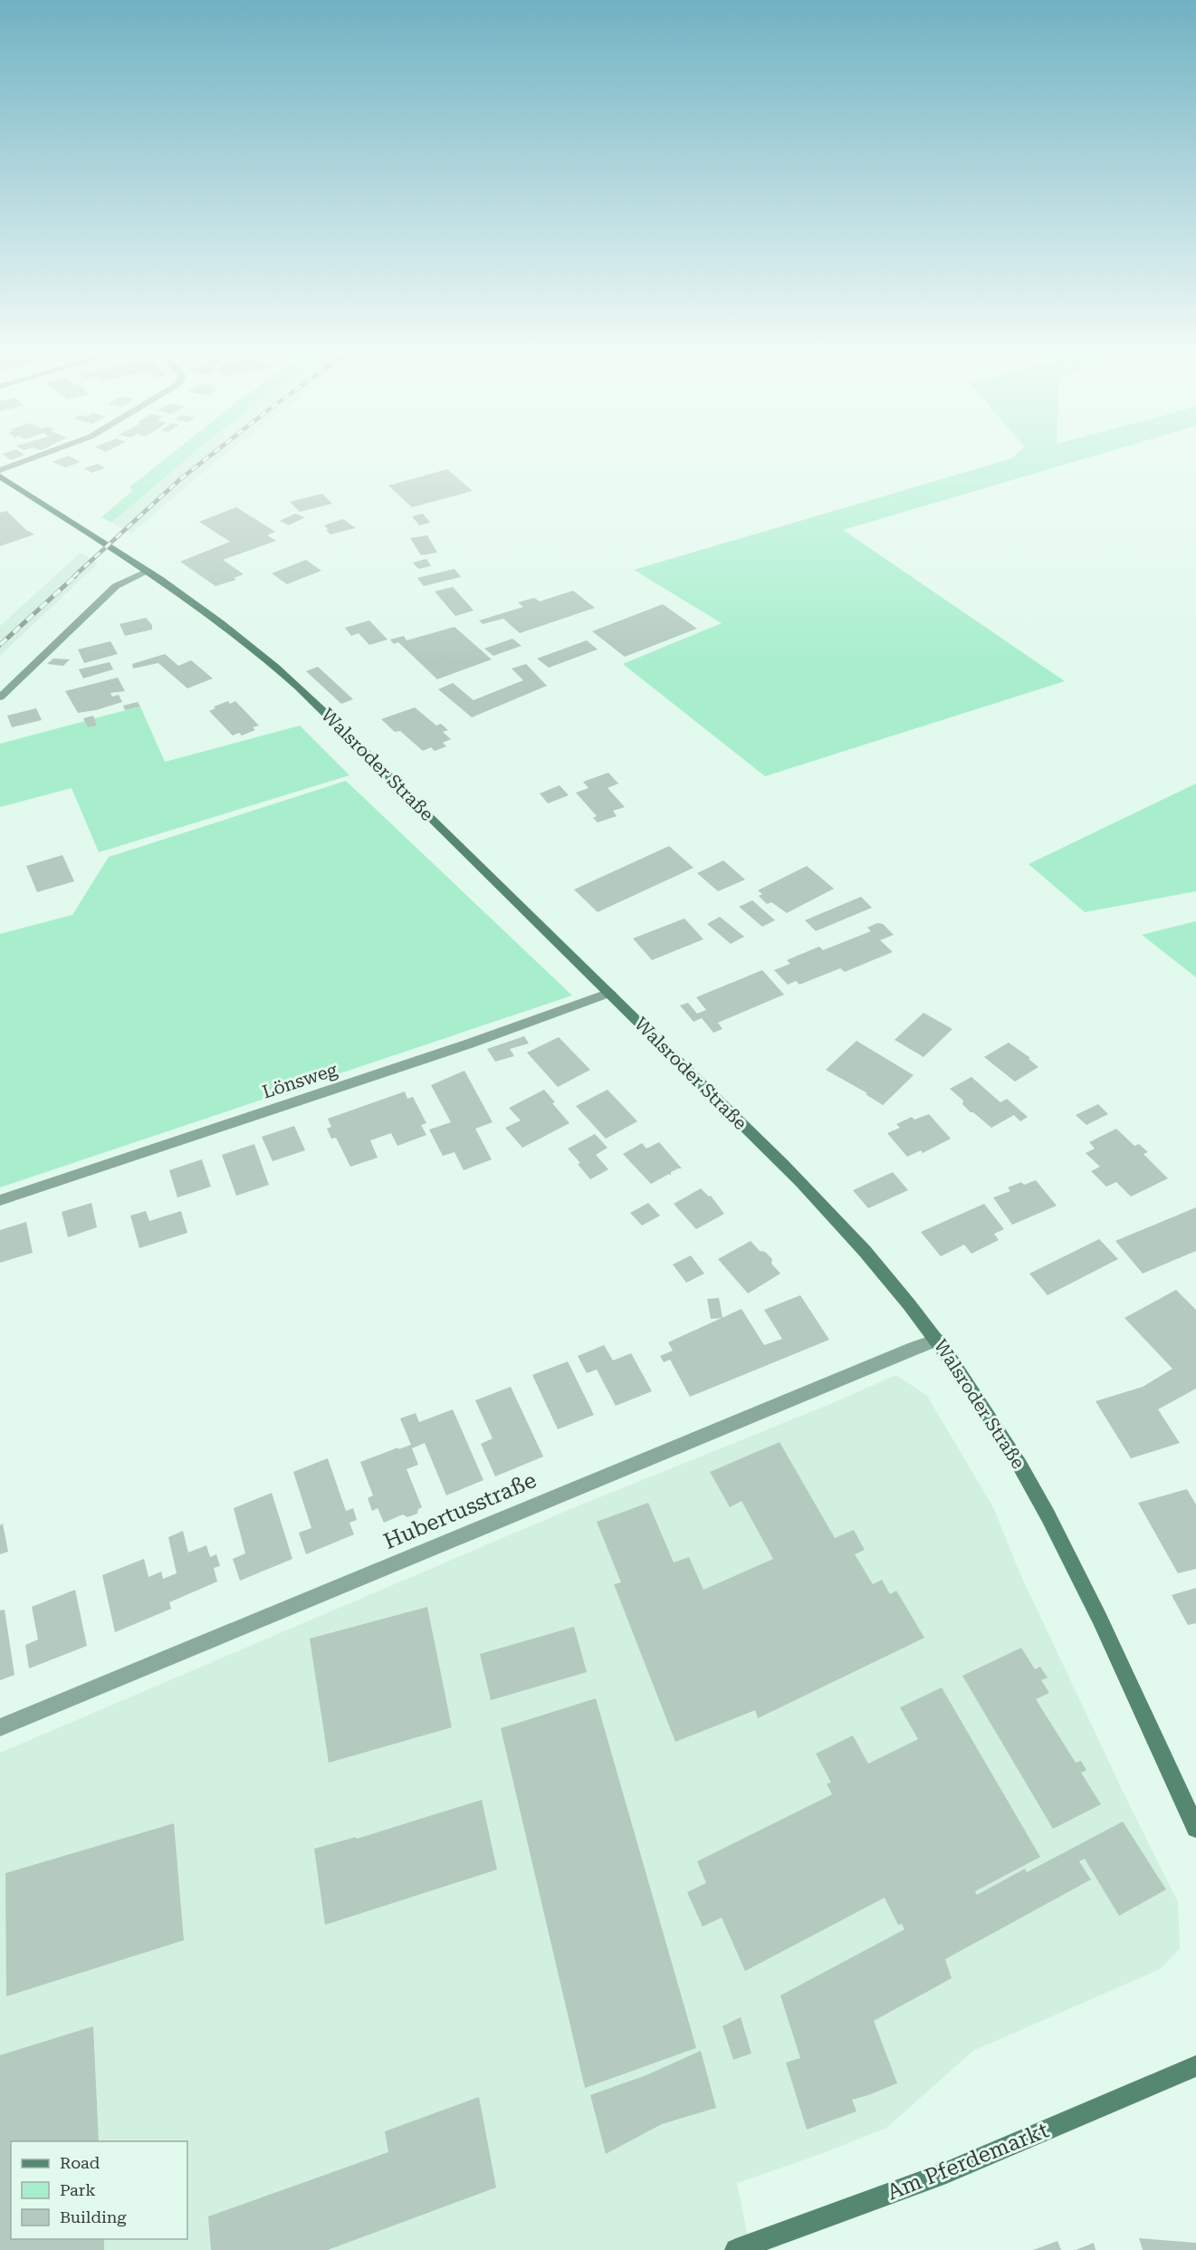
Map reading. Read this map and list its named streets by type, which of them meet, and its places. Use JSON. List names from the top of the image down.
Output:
{
  "streets": {
    "street": [
      "Walsroder Straße",
      "Lönsweg",
      "Hubertusstraße",
      "Am Pferdemarkt"
    ]
  },
  "crossings": [
    ["Walsroder Straße", "Lönsweg"],
    ["Walsroder Straße", "Hubertusstraße"]
  ],
  "legend": ["Road", "Park", "Building"]
}
